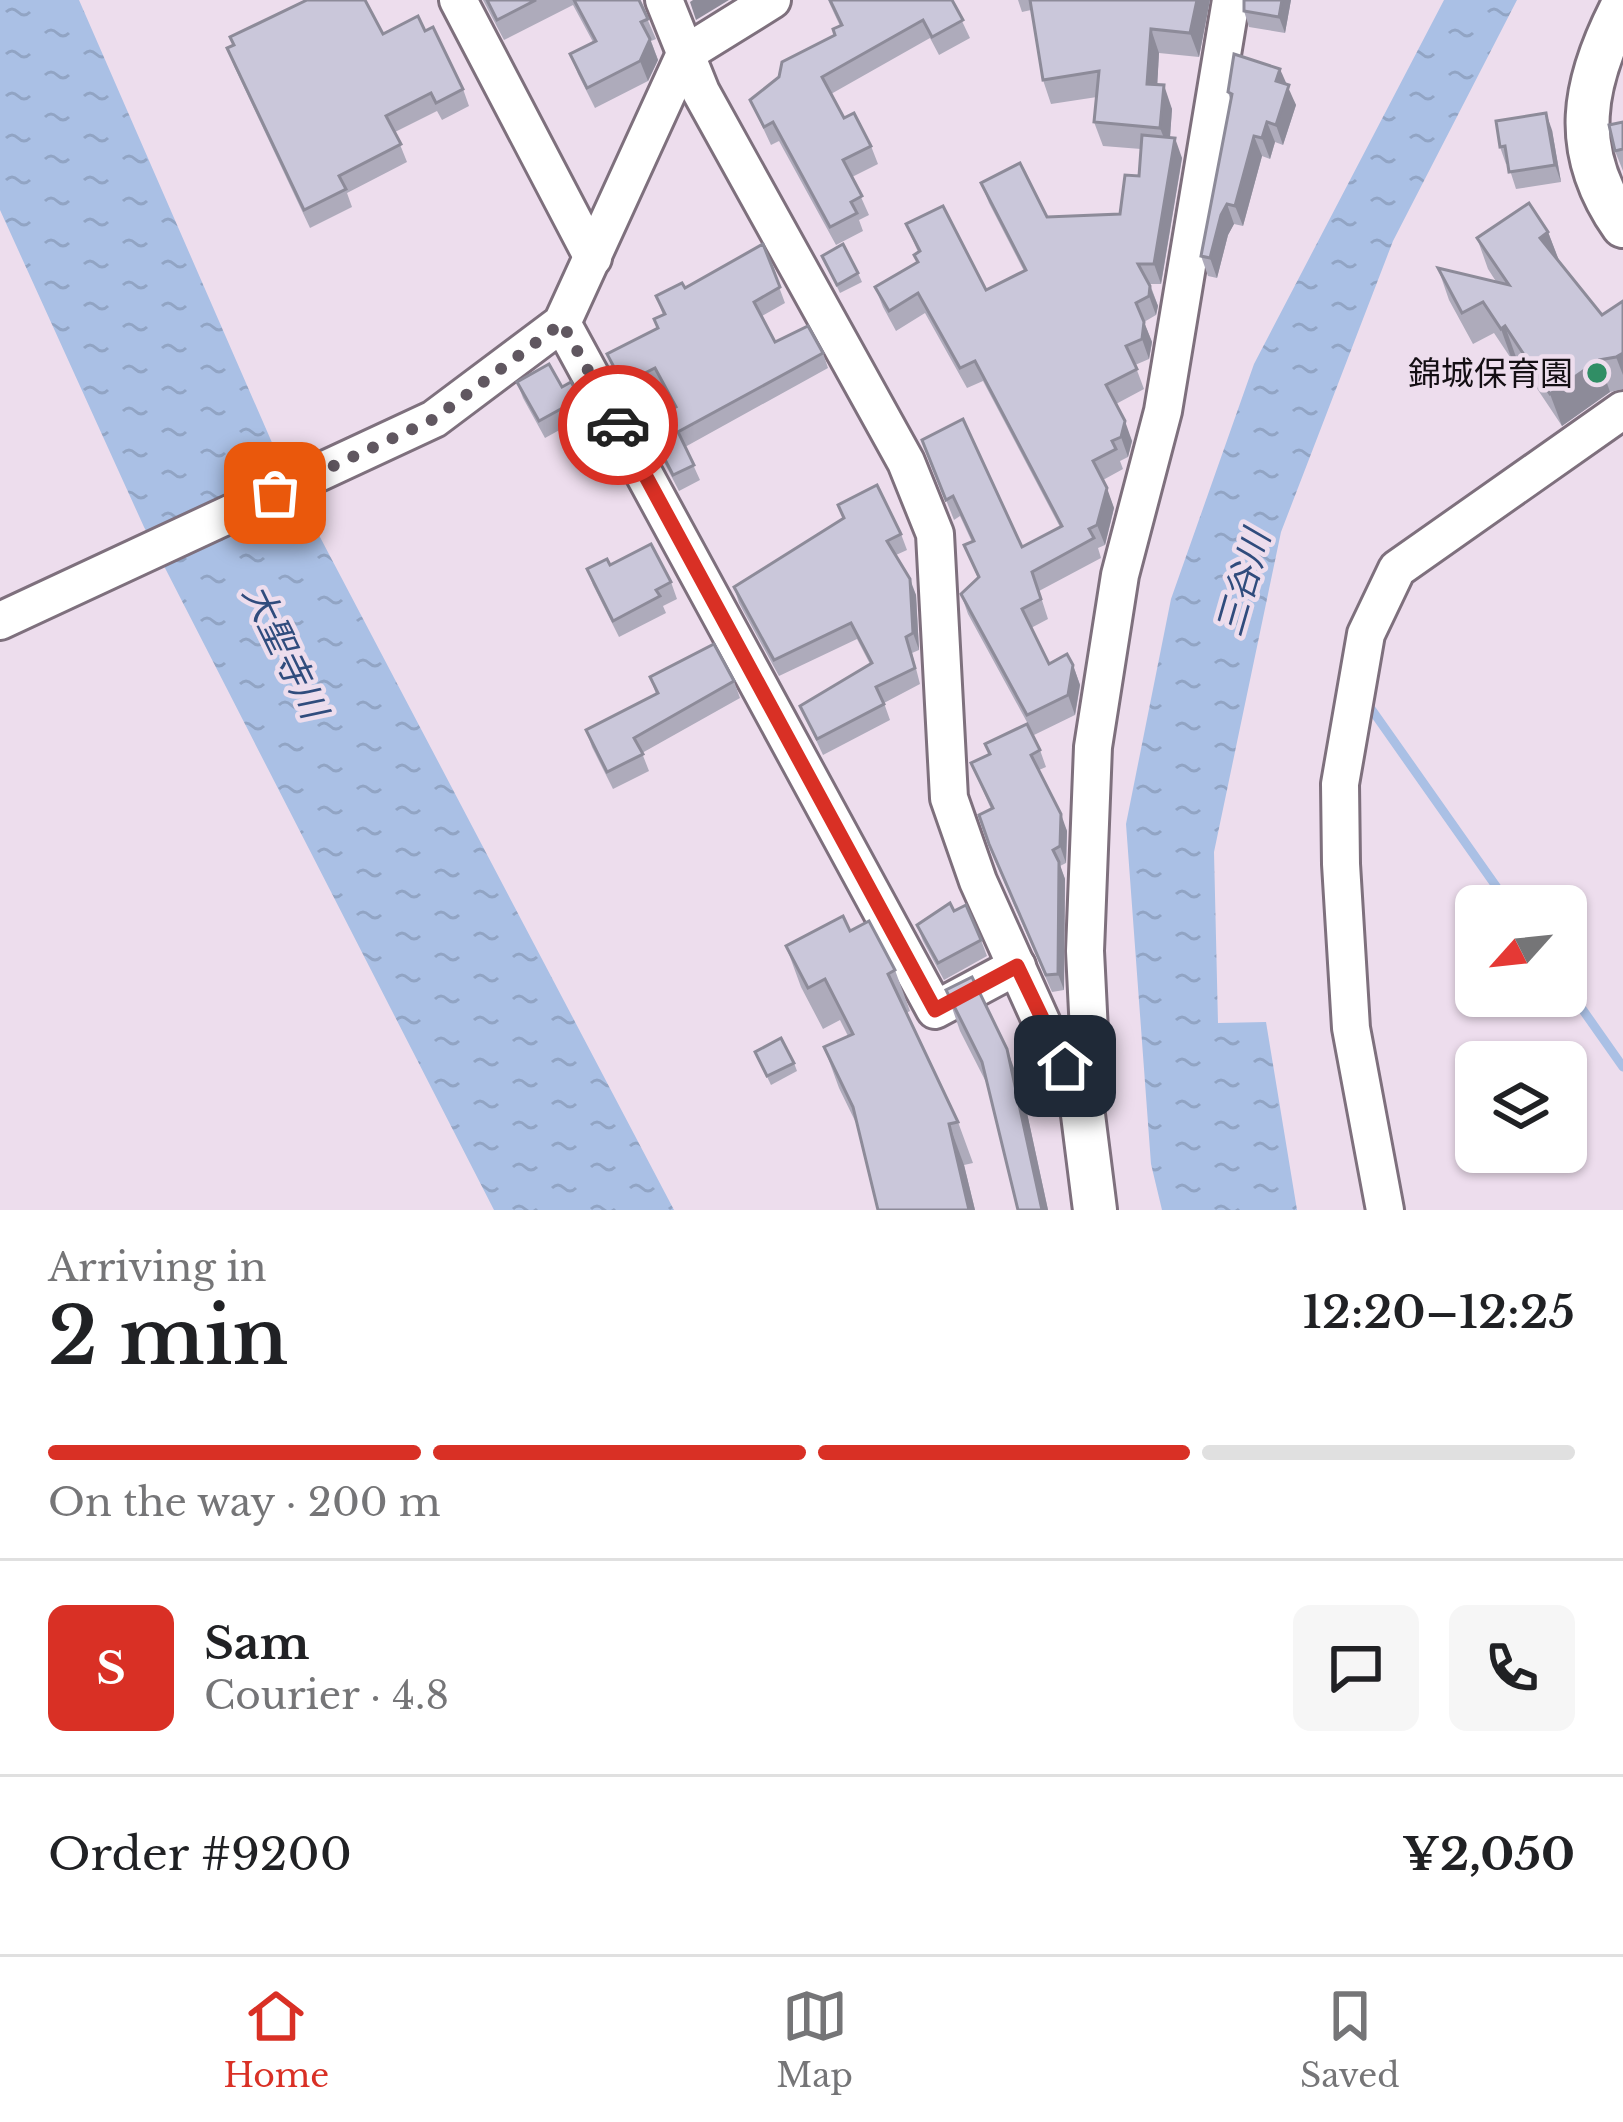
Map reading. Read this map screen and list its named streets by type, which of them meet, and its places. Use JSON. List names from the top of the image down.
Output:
{
  "water": ["三谷川", "大聖寺川"],
  "places": ["錦城保育園"],
  "north": "bottom left",
  "page": {
    "heading": ["2 min", "Arriving in", "12:20–12:25"],
    "panel": [
      "Sam",
      "Courier · 4.8",
      "Order #9200",
      "¥2,050"
    ],
    "bar": "On the way · 200 m",
    "round": "S",
    "tabs": ["Home", "Map", "Saved"]
  }
}
